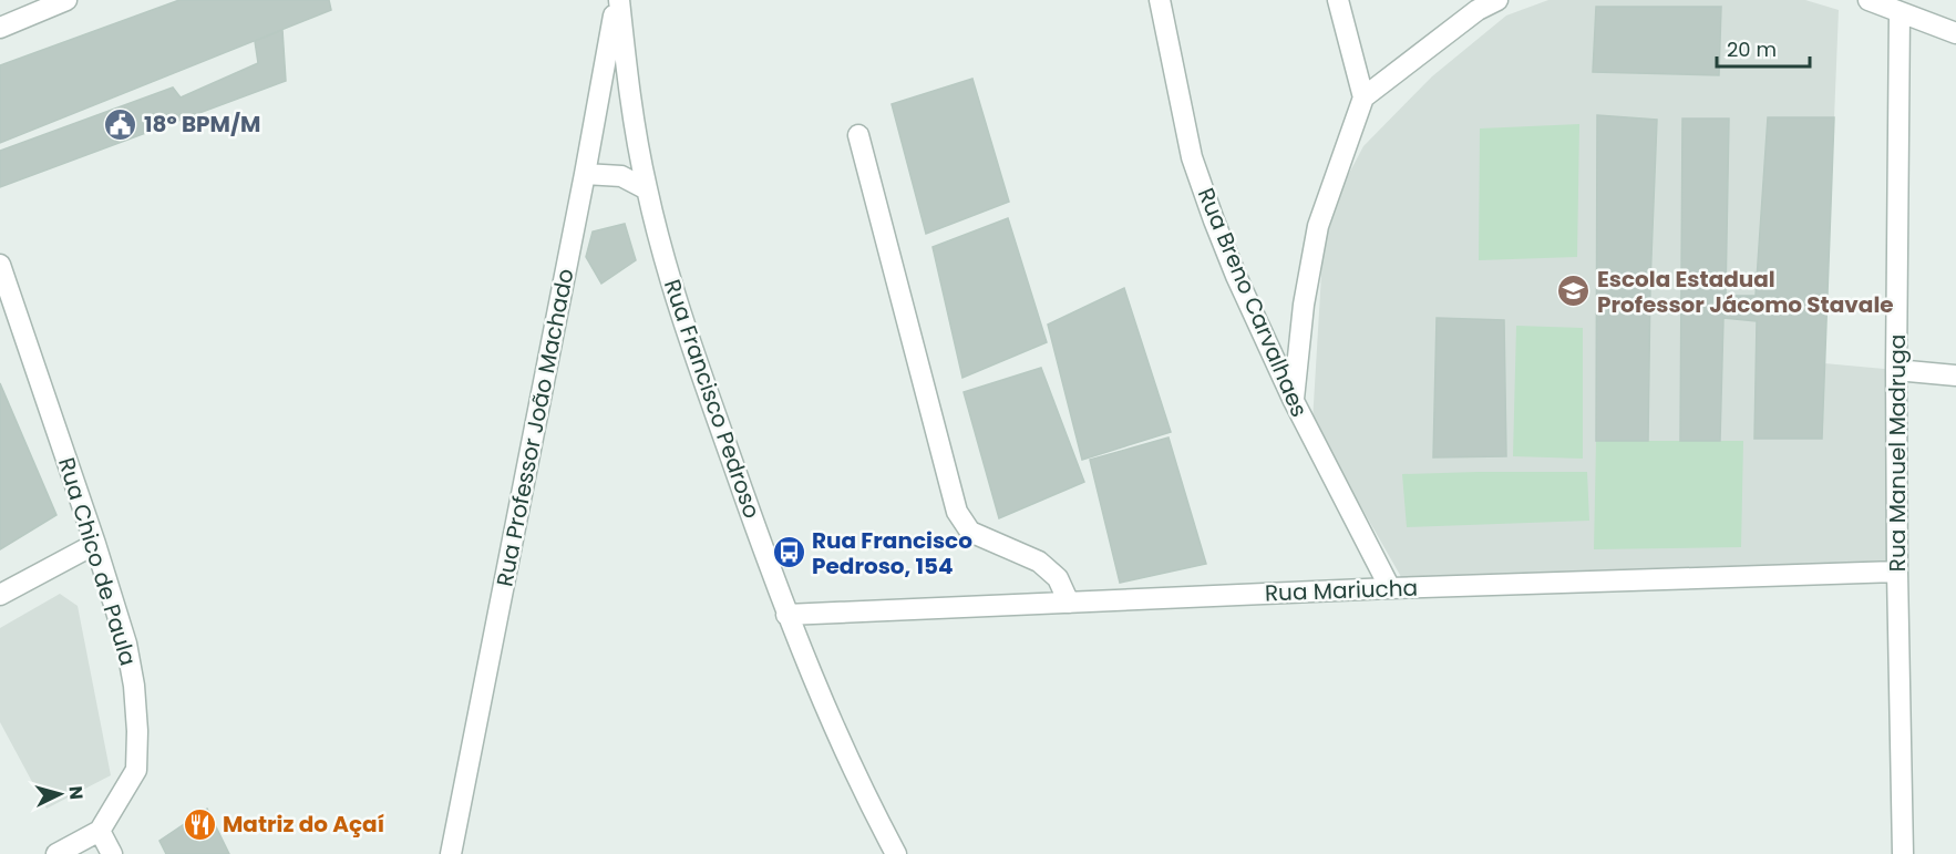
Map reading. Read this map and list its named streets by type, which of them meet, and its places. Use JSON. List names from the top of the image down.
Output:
{
  "streets": {
    "street": [
      "Rua Breno Carvalhaes",
      "Rua Francisco Pedroso",
      "Rua Professor João Machado",
      "Rua Manuel Madruga",
      "Rua Chico de Paula",
      "Rua Mariucha"
    ]
  },
  "crossings": [
    ["Rua Breno Carvalhaes", "Rua Mariucha"],
    ["Rua Francisco Pedroso", "Rua Professor João Machado"],
    ["Rua Francisco Pedroso", "Rua Mariucha"],
    ["Rua Manuel Madruga", "Rua Mariucha"]
  ],
  "places": {
    "public building": ["18º BPM/M"],
    "school or university": ["Escola Estadual Professor Jácomo Stavale"],
    "bus stop": ["Rua Francisco Pedroso, 154"],
    "restaurant": ["Matriz do Açaí"]
  },
  "scale_bar": "20 m",
  "north": "right"
}
